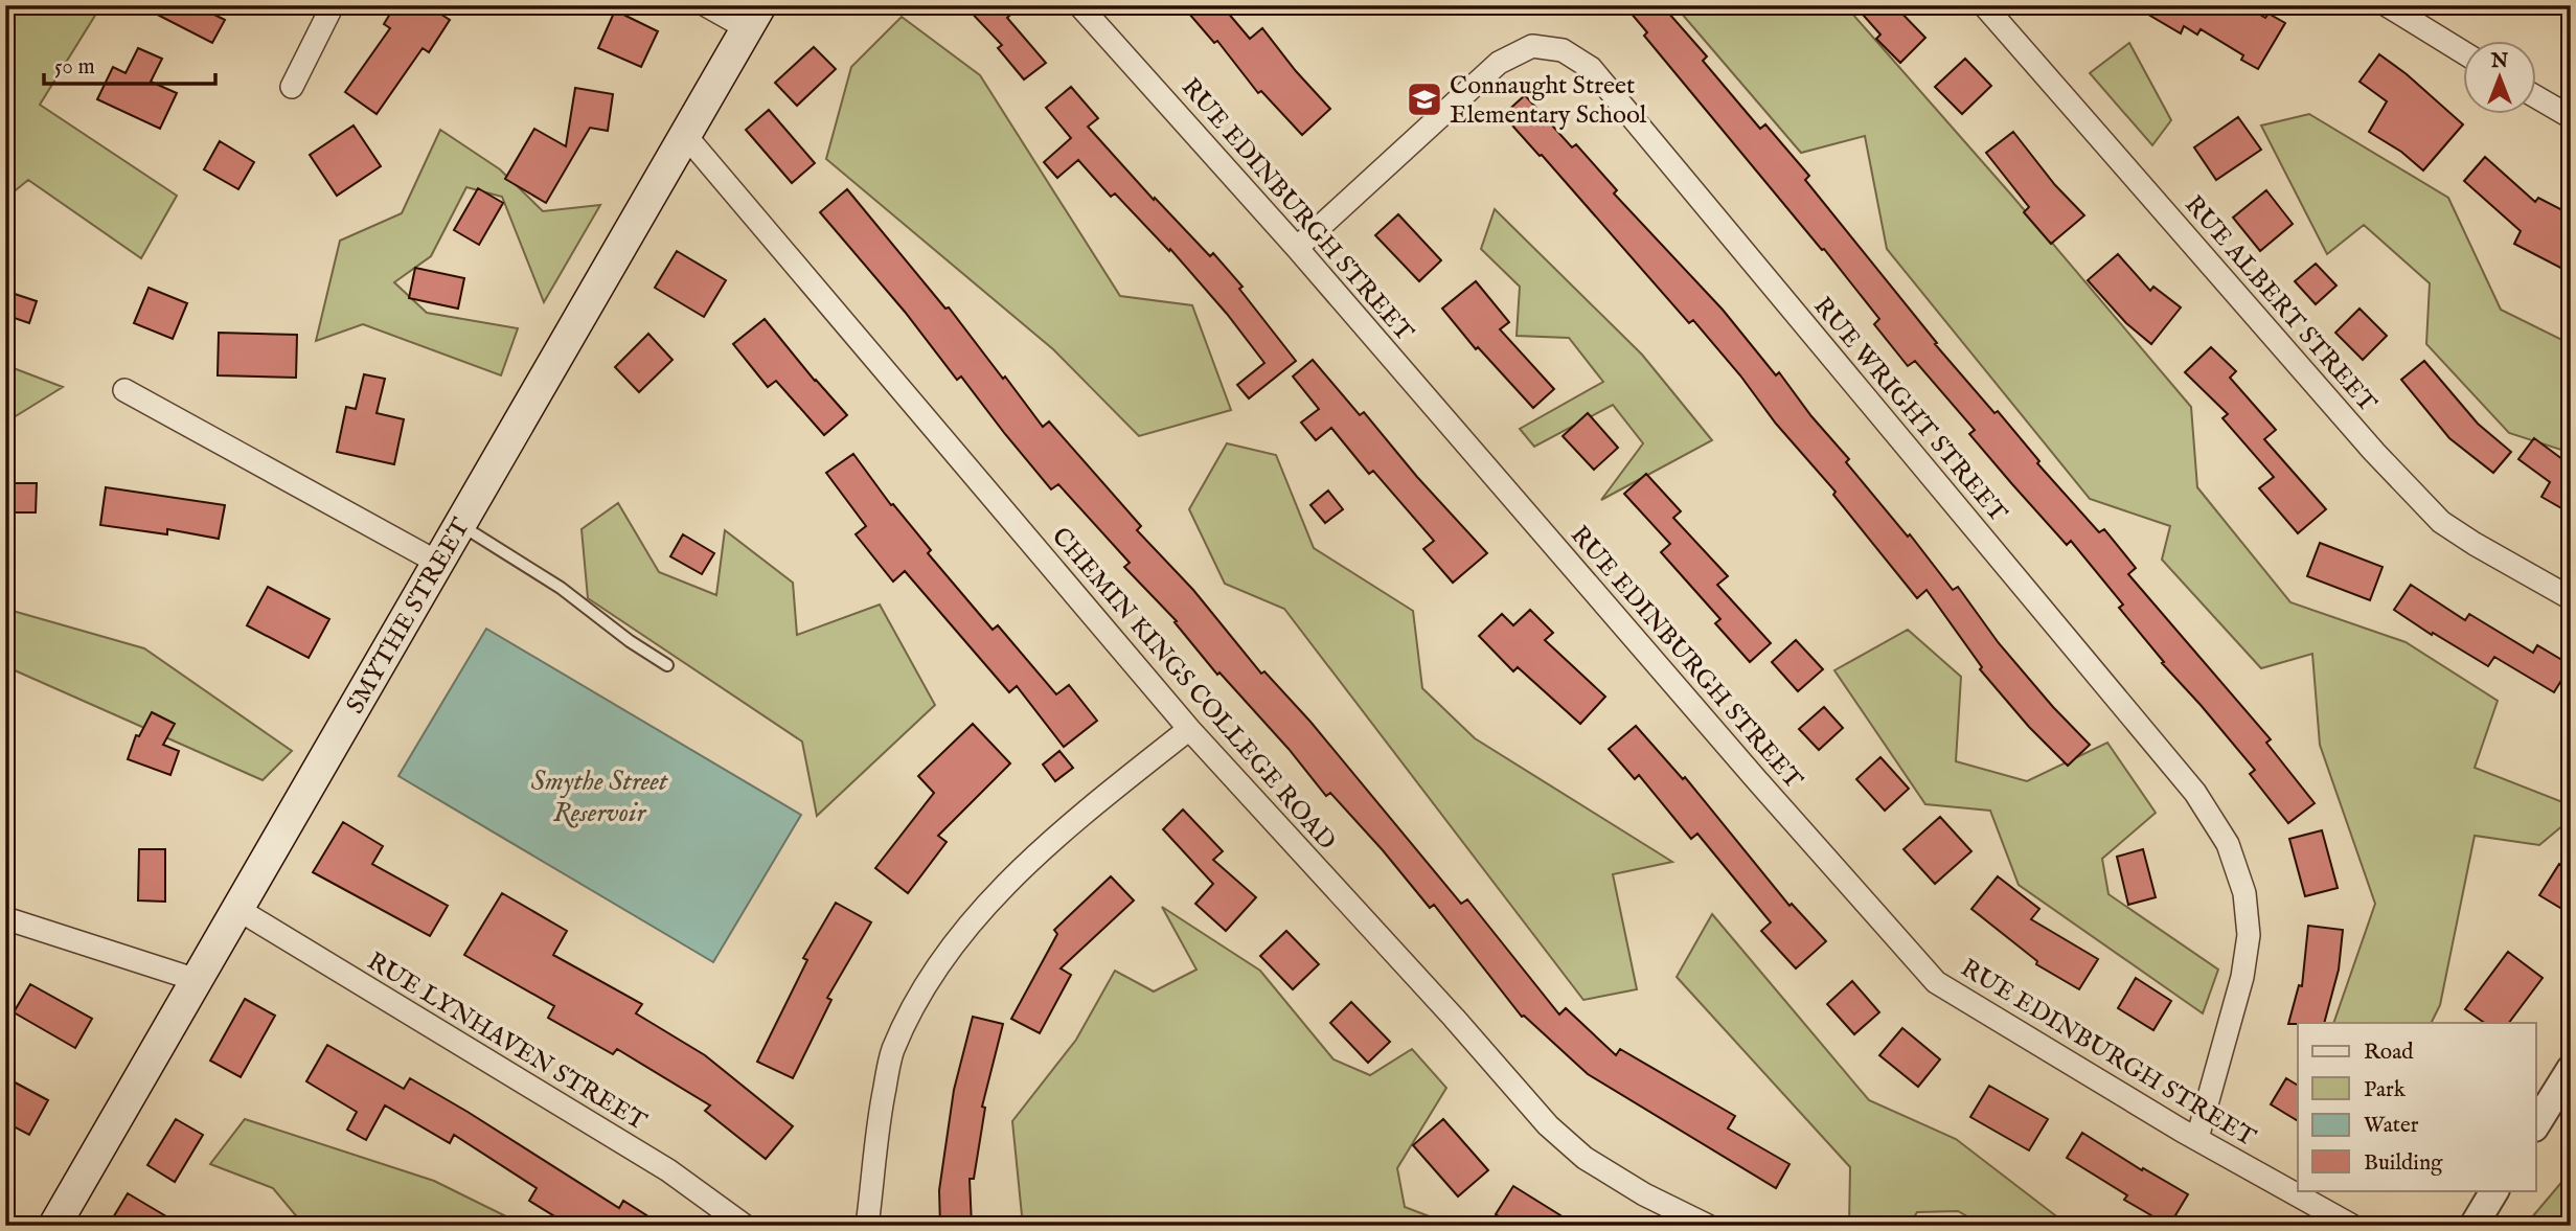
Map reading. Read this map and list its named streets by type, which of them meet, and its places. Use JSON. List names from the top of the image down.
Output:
{
  "streets": {
    "main road": ["SMYTHE STREET"],
    "street": [
      "RUE EDINBURGH STREET",
      "RUE ALBERT STREET",
      "RUE WRIGHT STREET",
      "CHEMIN KINGS COLLEGE ROAD",
      "RUE LYNHAVEN STREET"
    ]
  },
  "crossings": [
    ["RUE EDINBURGH STREET", "RUE WRIGHT STREET"],
    ["SMYTHE STREET", "CHEMIN KINGS COLLEGE ROAD"],
    ["SMYTHE STREET", "RUE LYNHAVEN STREET"]
  ],
  "water": ["Smythe Street Reservoir"],
  "places": {
    "school or university": ["Connaught Street Elementary School"]
  },
  "legend": [
    "Road",
    "Park",
    "Water",
    "Building"
  ],
  "scale_bar": "50 m",
  "north": "top"
}
